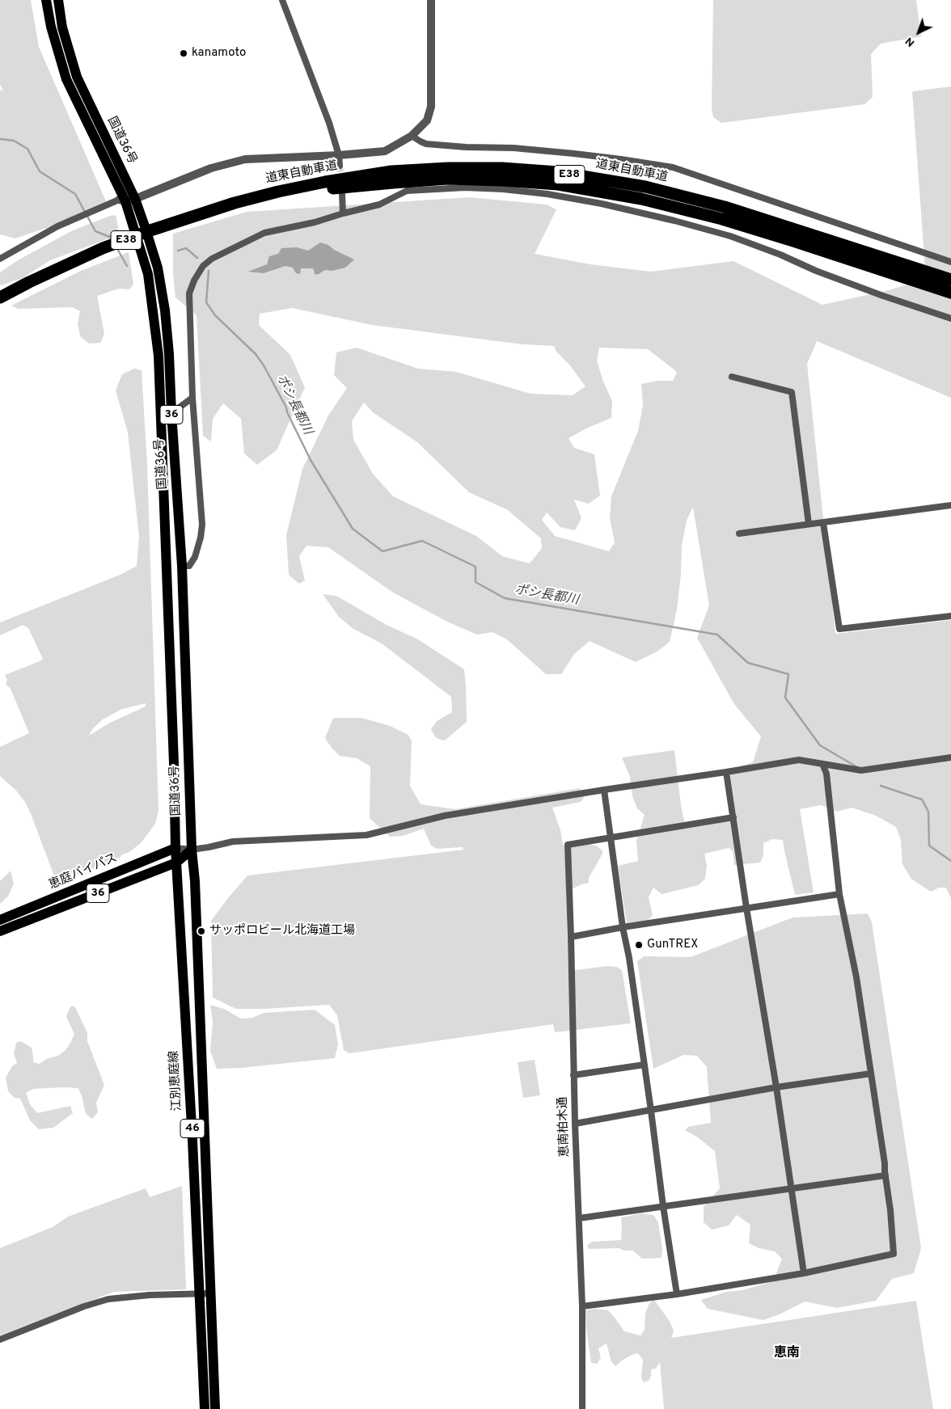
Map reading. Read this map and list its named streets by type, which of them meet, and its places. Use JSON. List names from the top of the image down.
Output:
{
  "streets": {
    "highway": ["道東自動車道", "E38"],
    "main road": [
      "国道36号",
      "36",
      "恵庭バイパス",
      "江別恵庭線",
      "46"
    ],
    "street": ["恵南柏木通"]
  },
  "crossings": [
    ["国道36号", "恵庭バイパス"],
    ["国道36号", "江別恵庭線"],
    ["国道36号", "46"],
    ["恵庭バイパス", "江別恵庭線"],
    ["恵庭バイパス", "46"]
  ],
  "districts": ["恵南"],
  "water": ["ポシ長都川"],
  "places": ["kanamoto", "サッポロビール北海道工場", "GunTREX"],
  "north": "bottom left"
}
